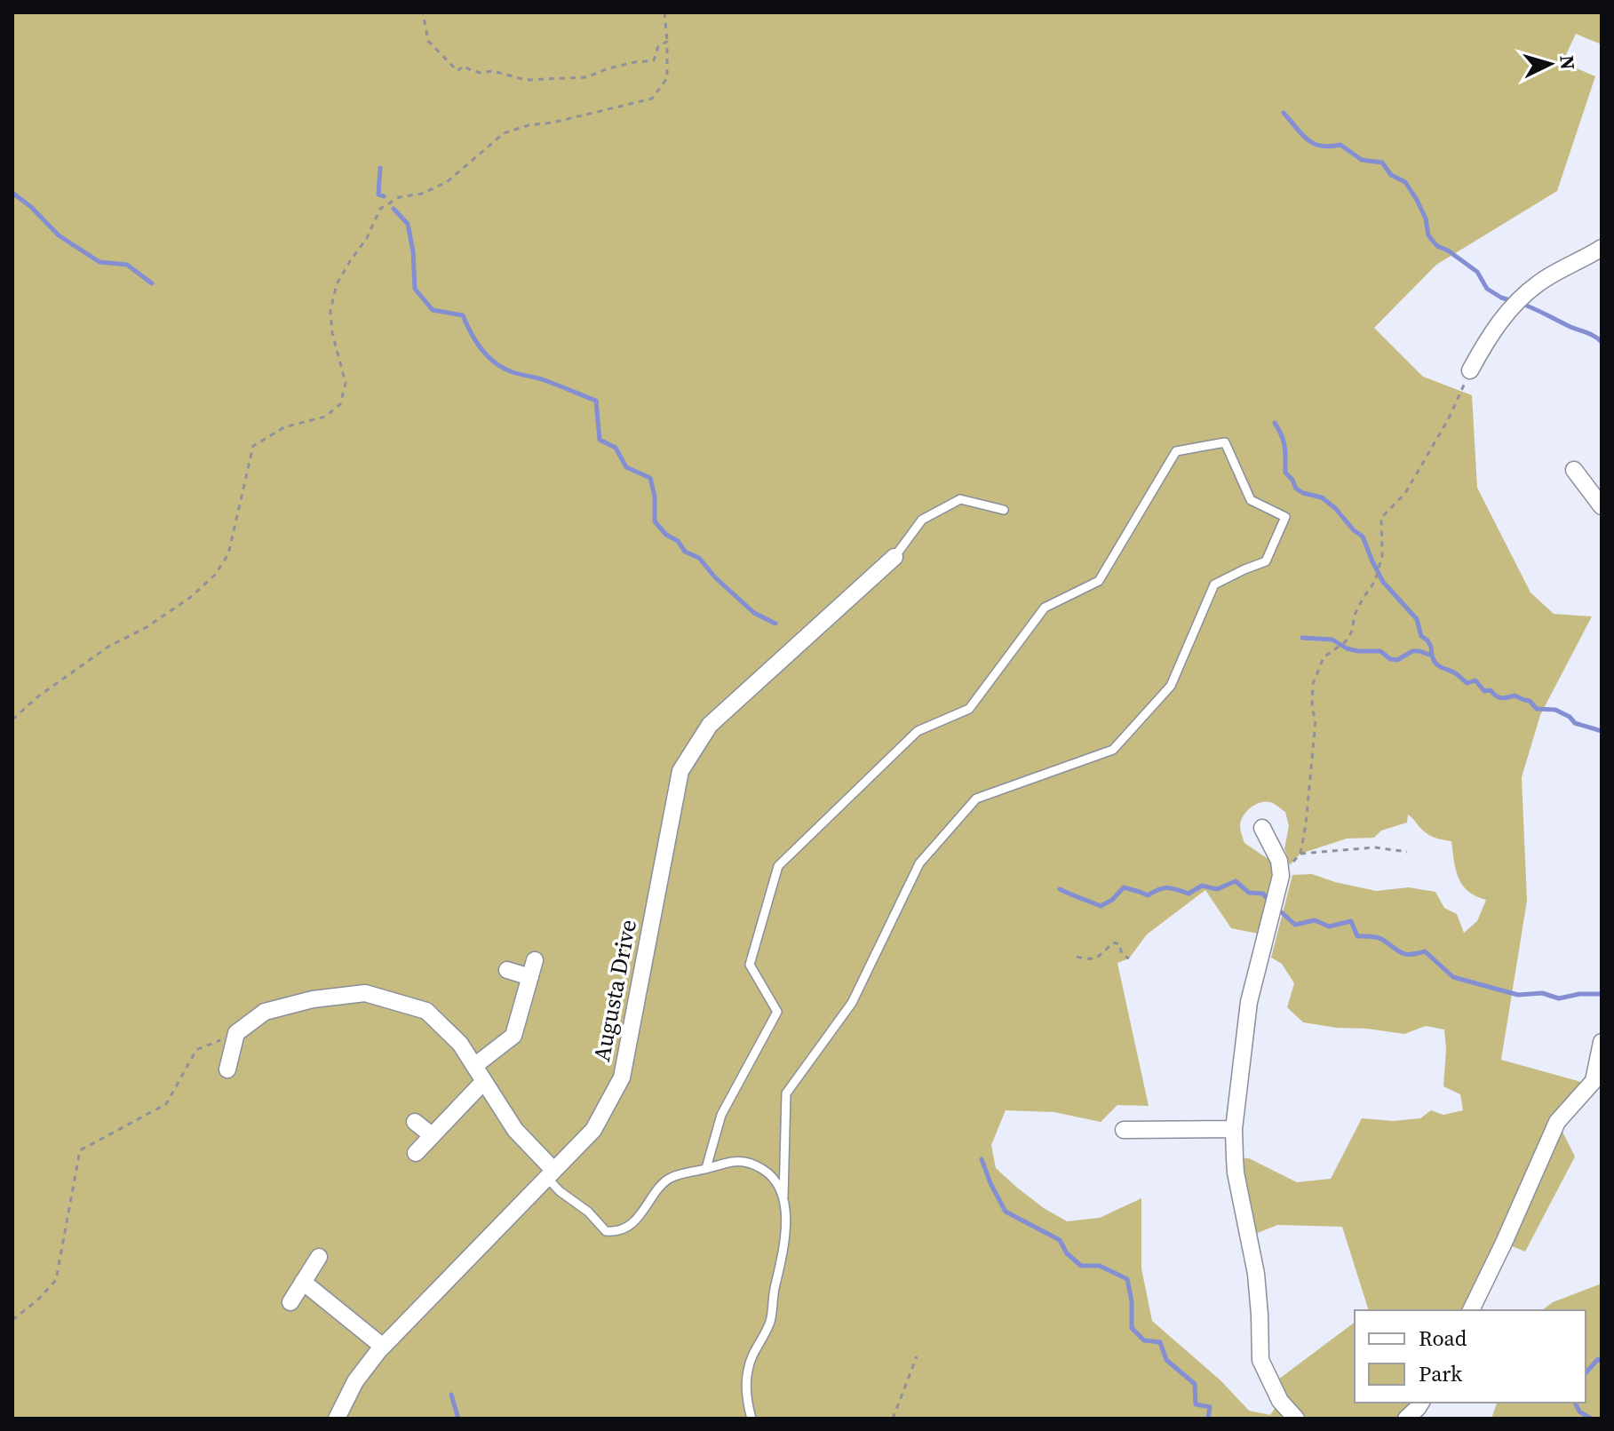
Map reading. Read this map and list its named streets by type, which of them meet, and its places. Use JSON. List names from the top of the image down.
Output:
{
  "streets": {
    "street": ["Augusta Drive"]
  },
  "legend": ["Road", "Park"],
  "north": "right"
}
